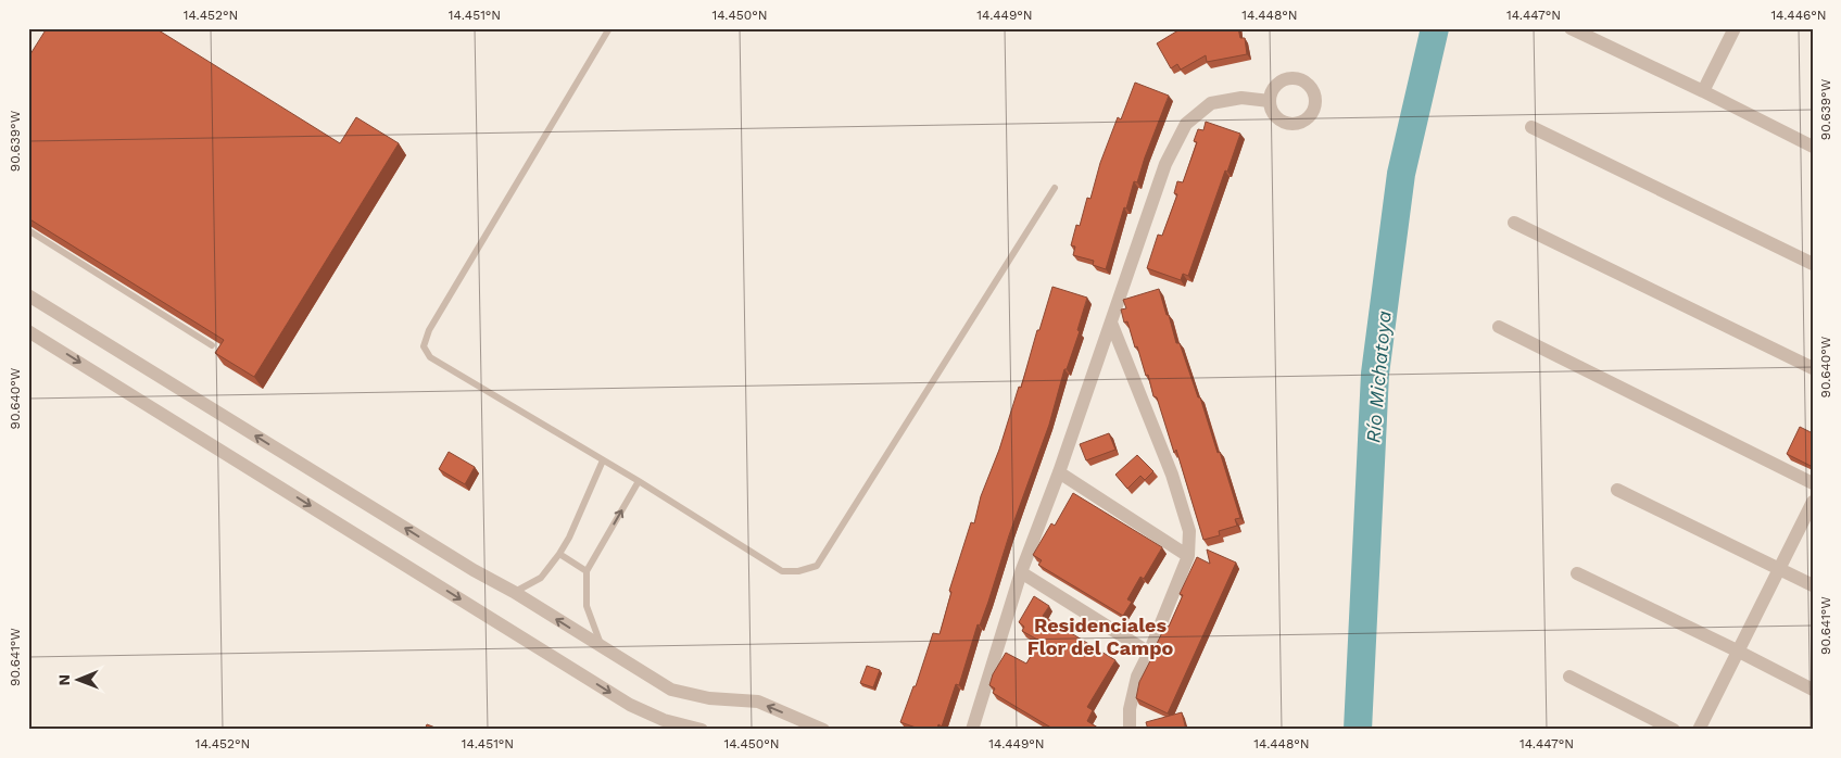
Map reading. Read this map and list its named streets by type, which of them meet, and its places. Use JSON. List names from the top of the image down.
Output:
{
  "districts": ["Residenciales Flor del Campo"],
  "water": ["Río Michatoya"],
  "north": "left",
  "coordinates": [
    "14.452°N",
    "14.451°N",
    "14.450°N",
    "14.449°N",
    "14.448°N",
    "14.447°N",
    "14.446°N",
    "90.639°W",
    "90.640°W",
    "90.641°W"
  ]
}
